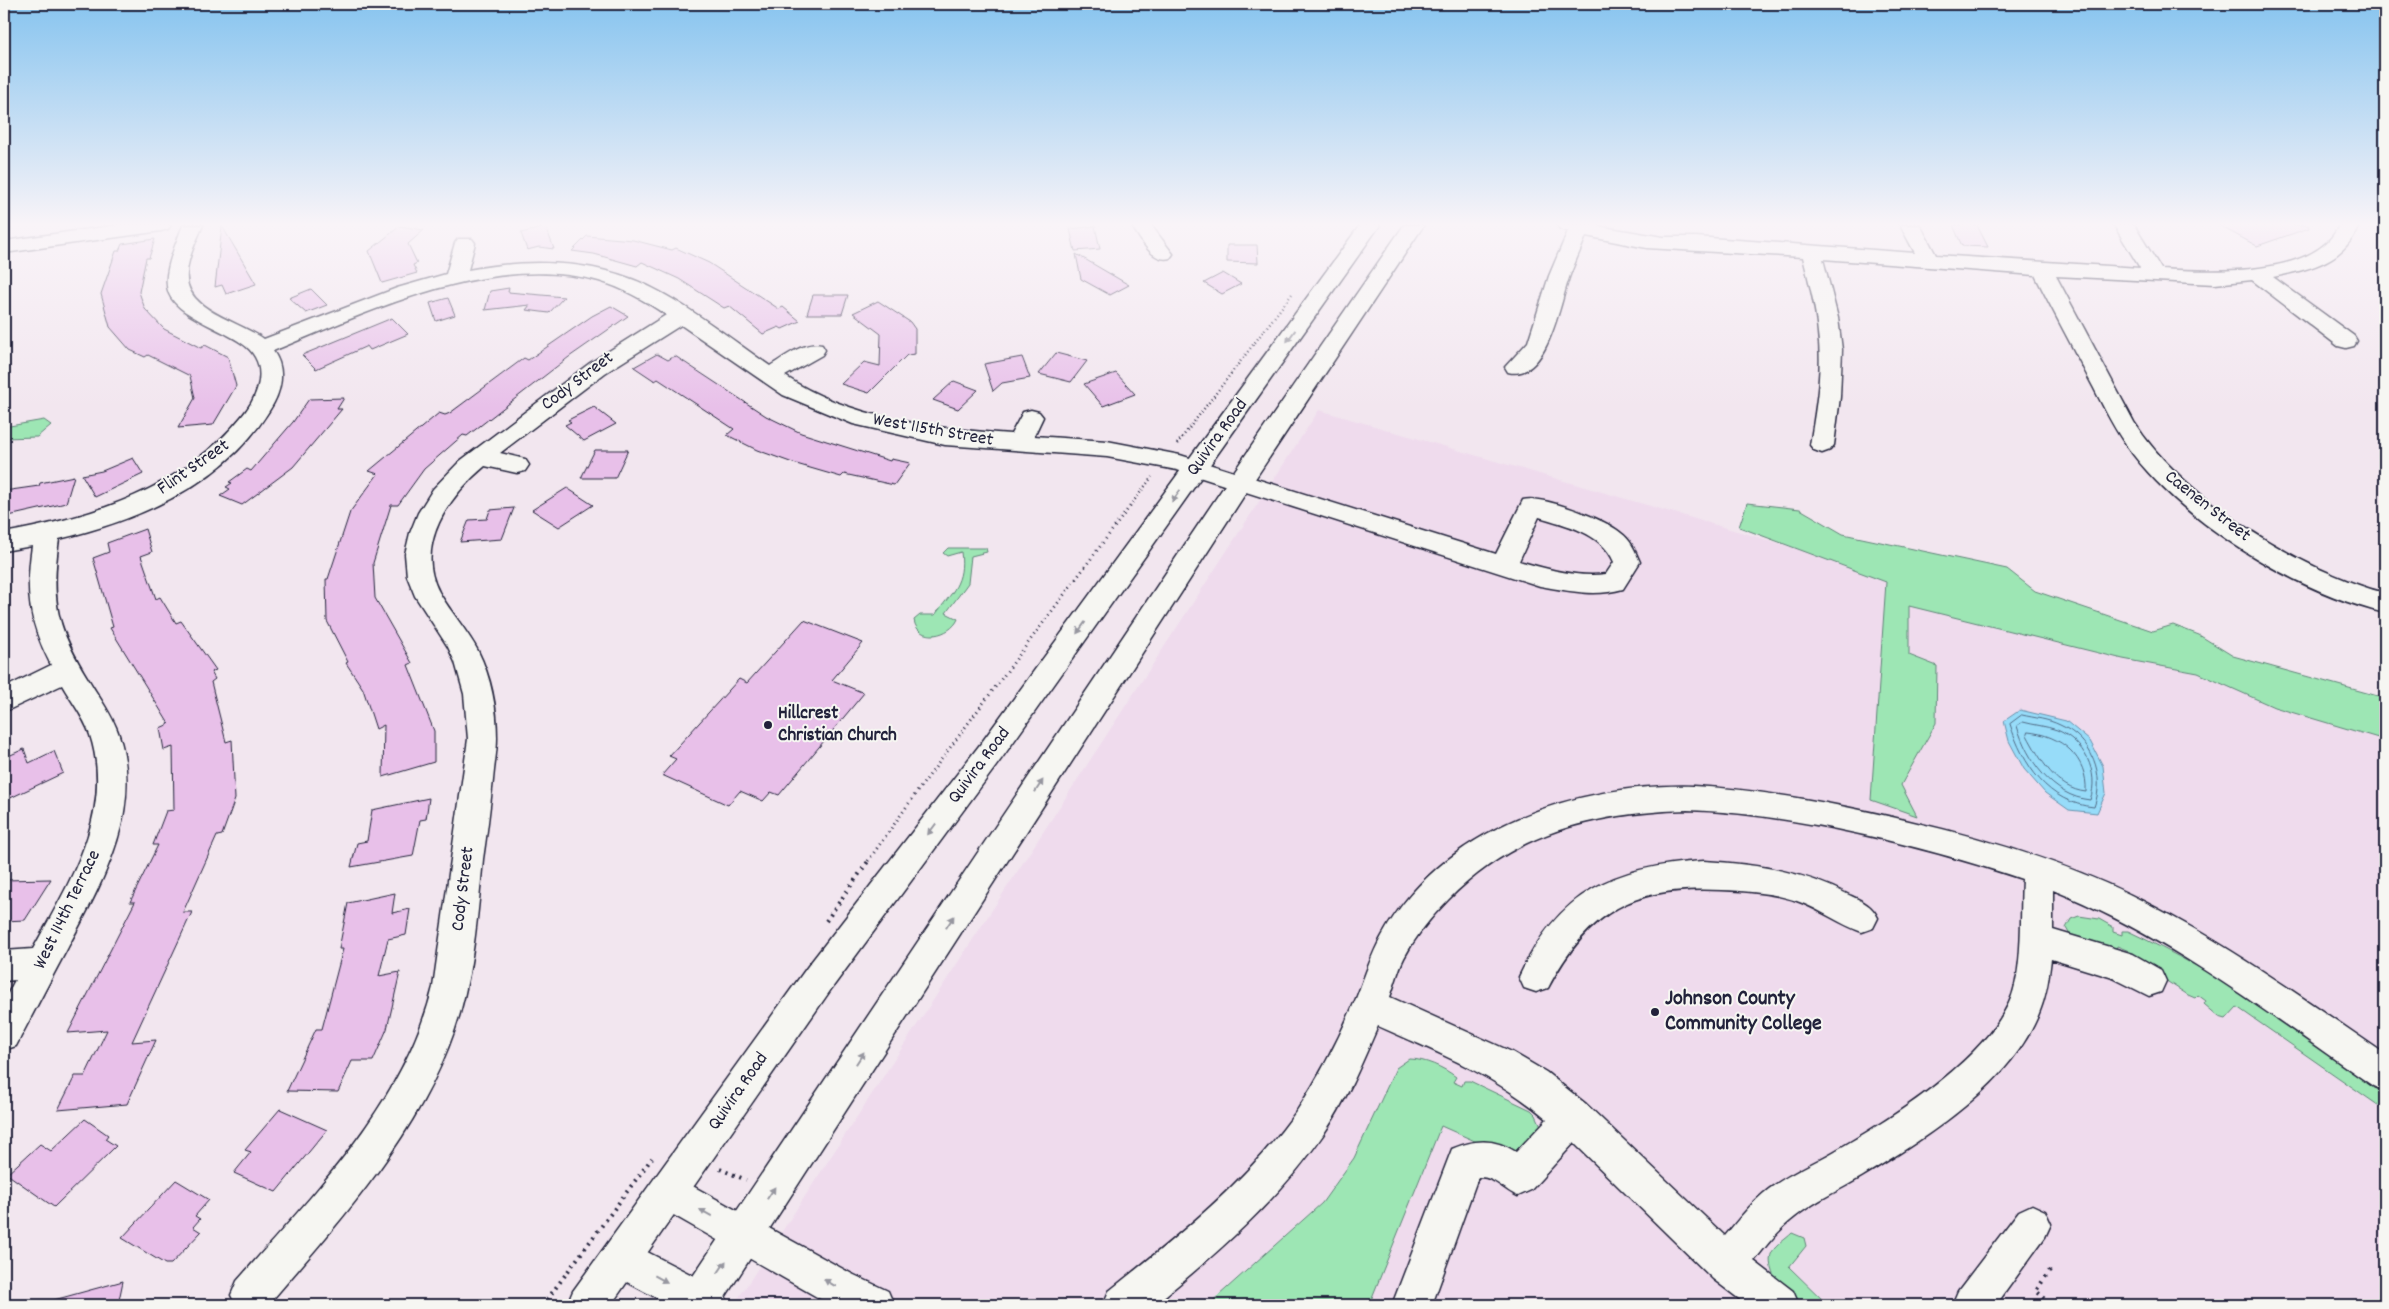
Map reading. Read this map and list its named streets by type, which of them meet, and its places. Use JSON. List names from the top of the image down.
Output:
{
  "streets": {
    "street": [
      "Cody Street",
      "West 115th Street",
      "Quivira Road",
      "Flint Street",
      "Caenen Street",
      "West 114th Terrace"
    ]
  },
  "crossings": [
    ["Cody Street", "West 115th Street"],
    ["West 115th Street", "Quivira Road"],
    ["West 115th Street", "Flint Street"],
    ["Flint Street", "West 114th Terrace"]
  ],
  "places": ["Hillcrest Christian Church", "Johnson County Community College"]
}
